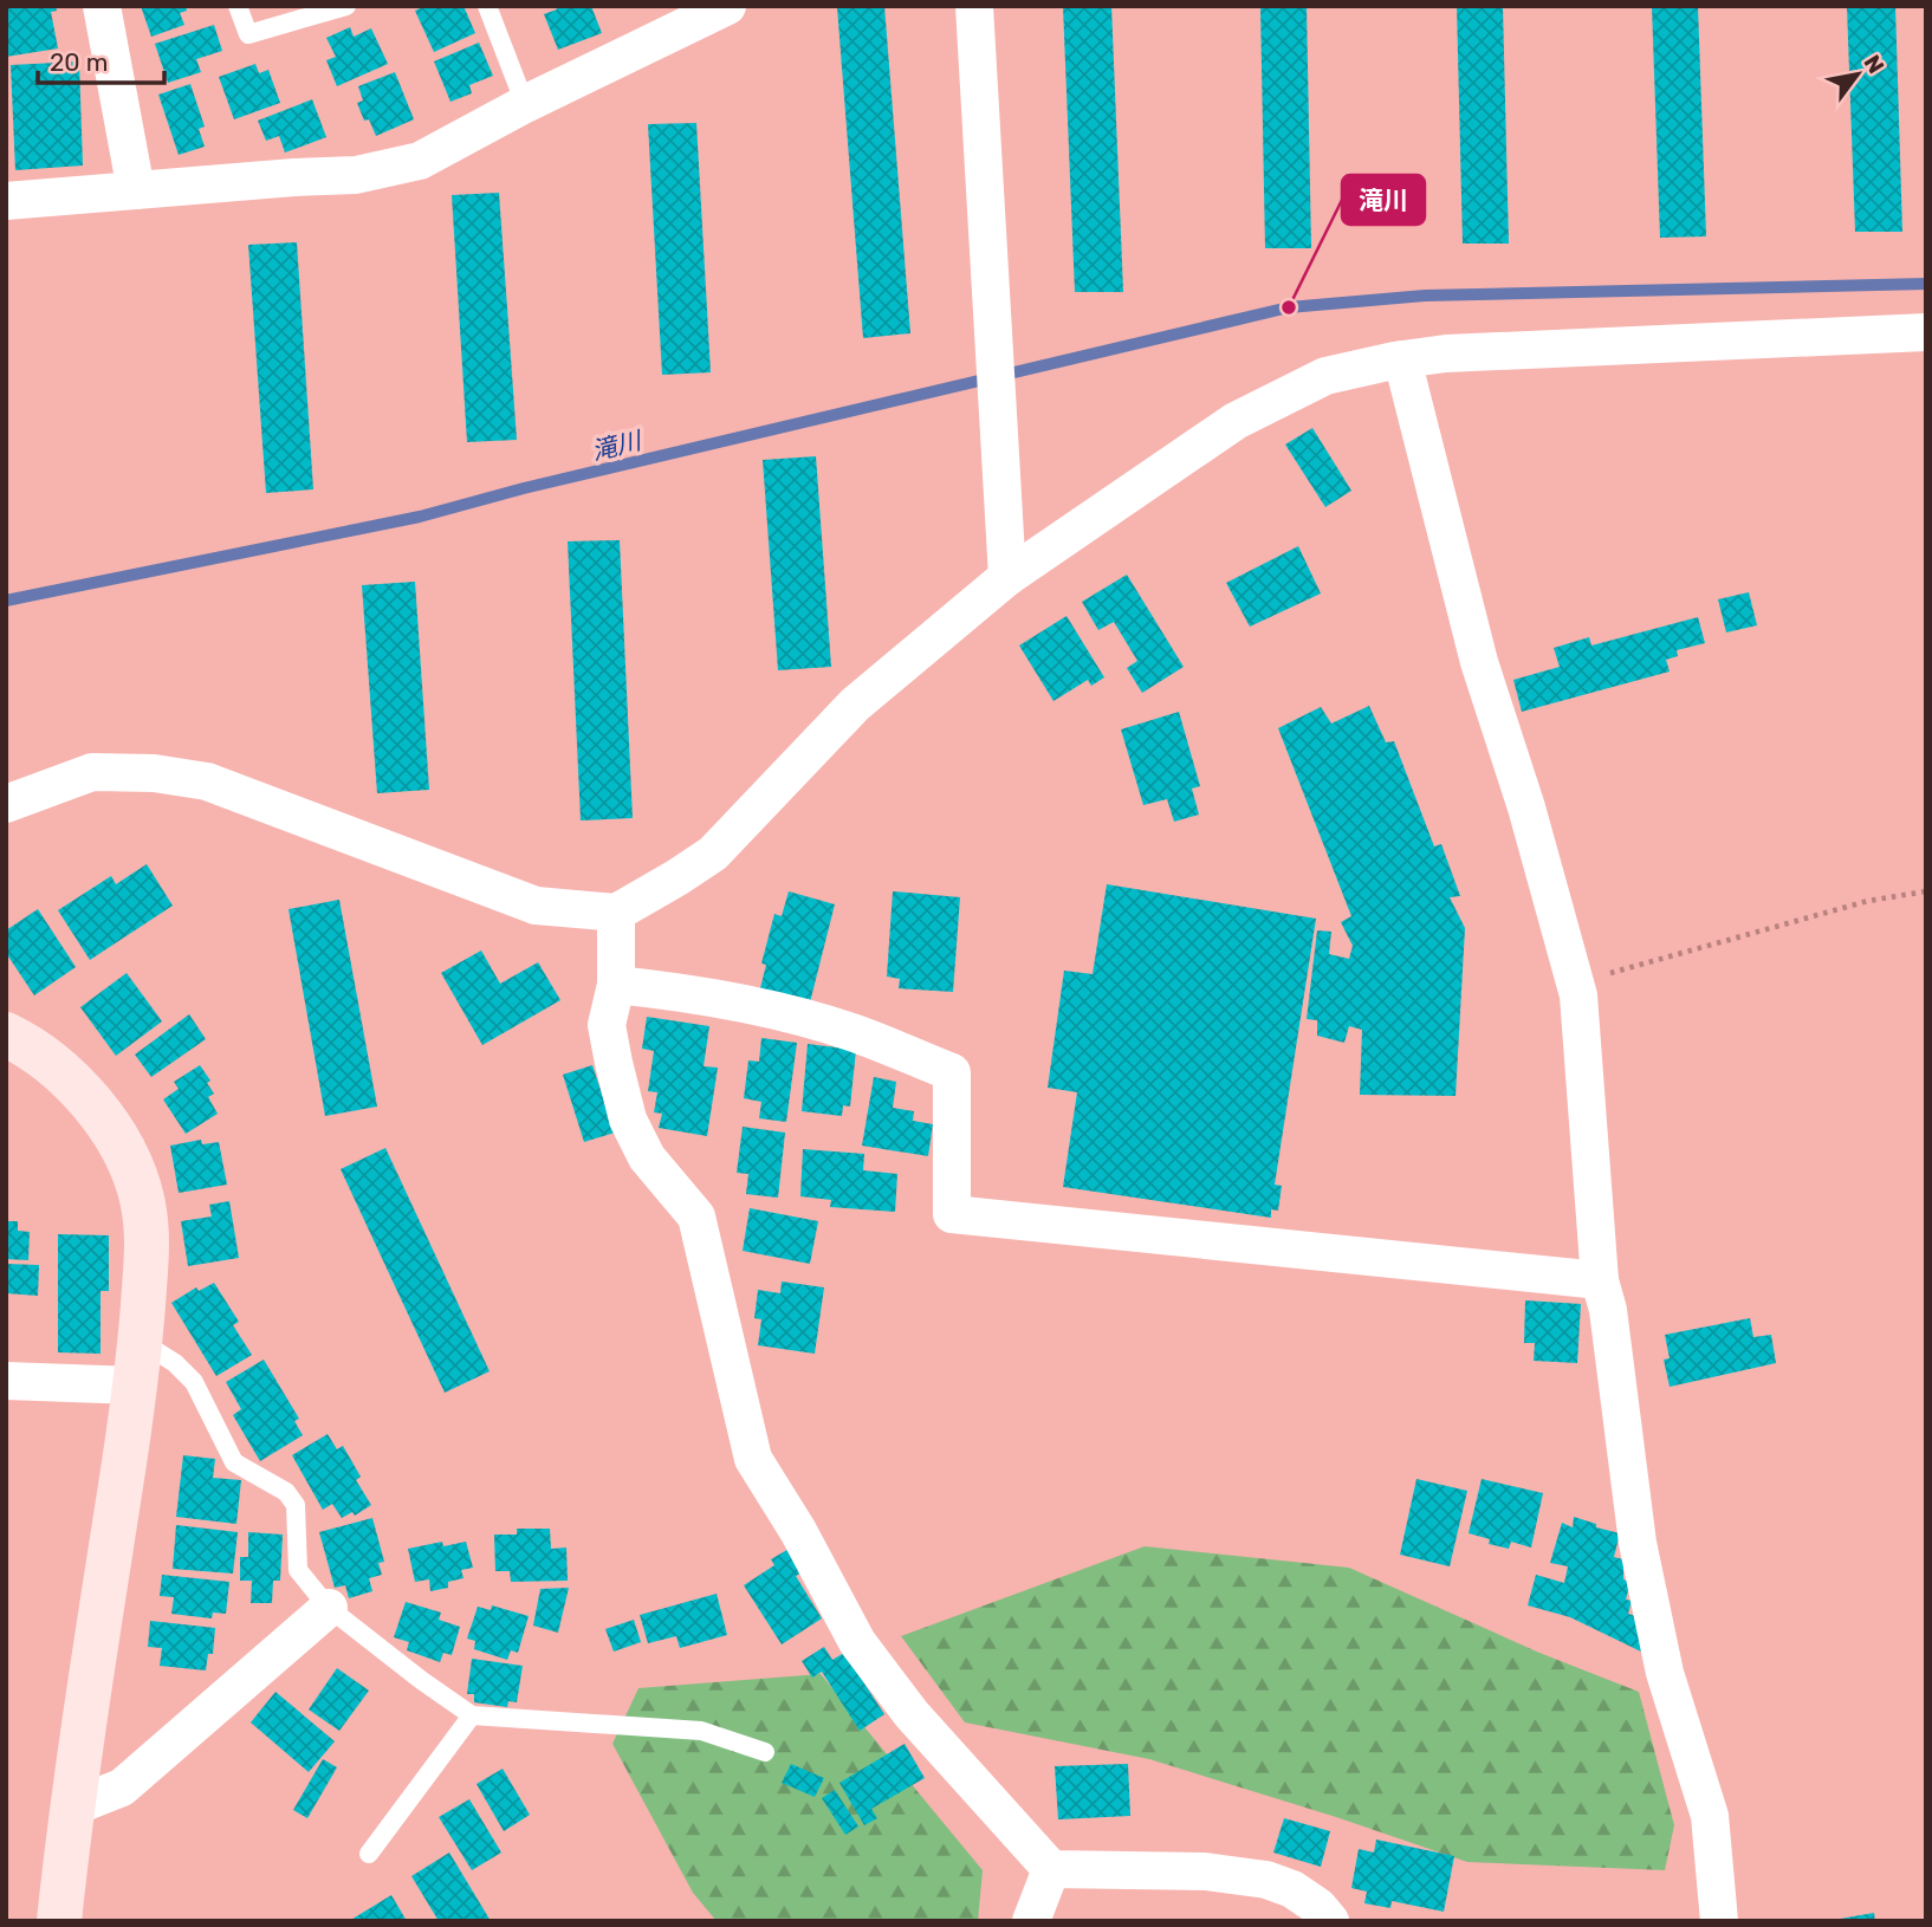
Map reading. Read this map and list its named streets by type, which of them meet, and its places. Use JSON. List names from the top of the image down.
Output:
{
  "water": ["滝川"],
  "places": ["滝川"],
  "scale_bar": "20 m",
  "north": "top right"
}
